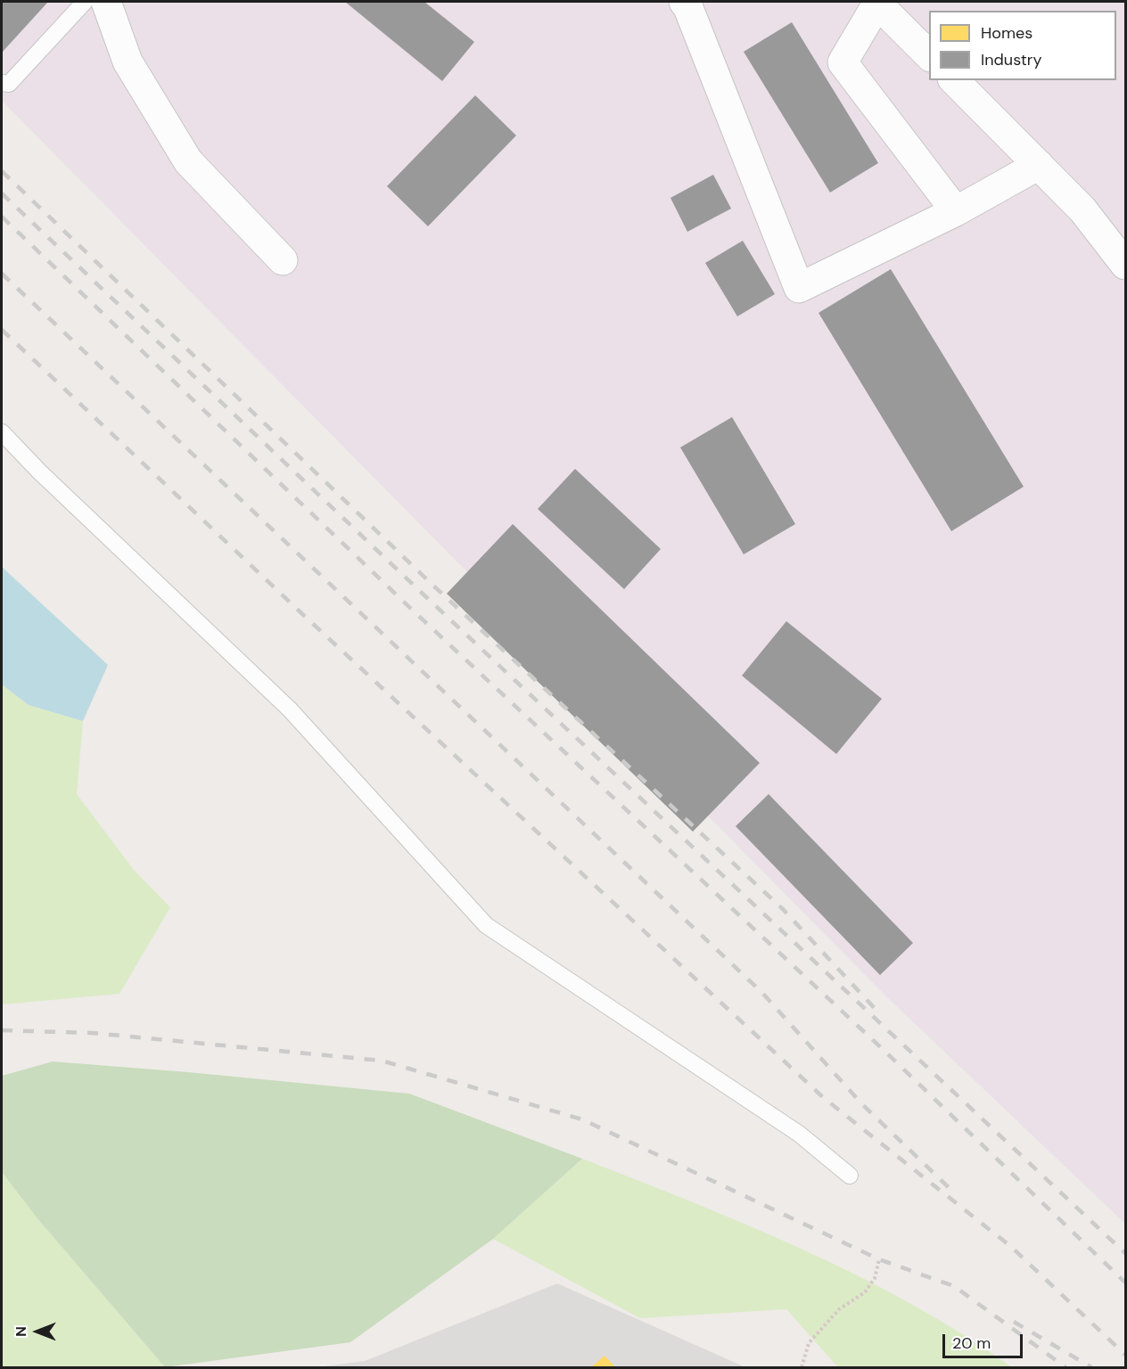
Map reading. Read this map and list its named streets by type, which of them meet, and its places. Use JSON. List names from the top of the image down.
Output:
{
  "legend": ["Homes", "Industry"],
  "scale_bar": "20 m",
  "north": "left"
}
